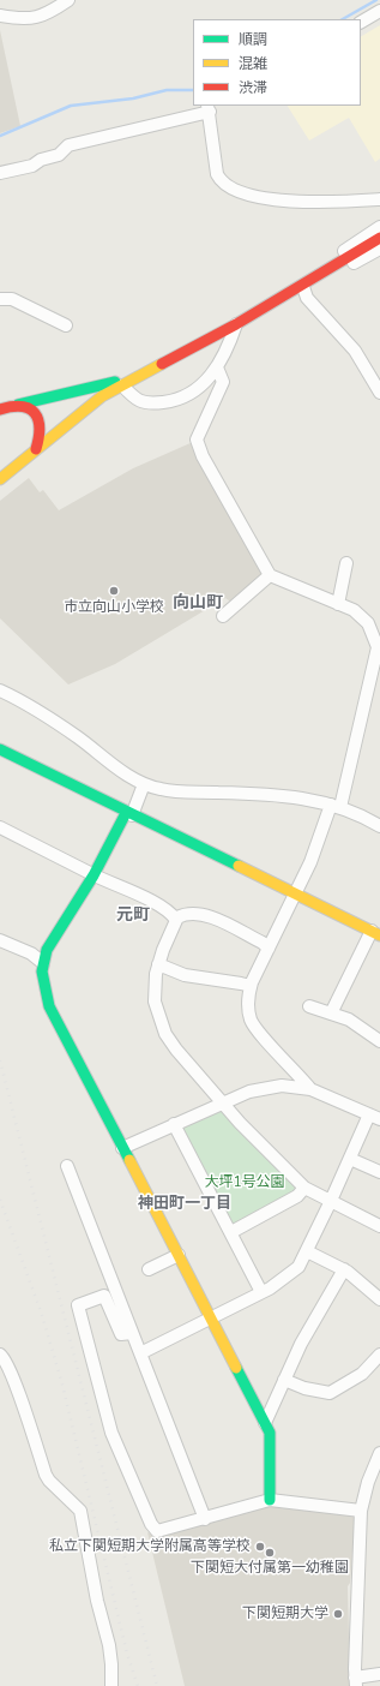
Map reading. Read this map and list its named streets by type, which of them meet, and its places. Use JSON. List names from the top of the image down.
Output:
{
  "districts": ["向山町", "元町", "神田町一丁目"],
  "parks": ["大坪1号公園"],
  "places": [
    "市立向山小学校",
    "私立下関短期大学附属高等学校",
    "下関短大付属第一幼稚園",
    "下関短期大学"
  ],
  "legend": ["順調", "混雑", "渋滞"]
}
